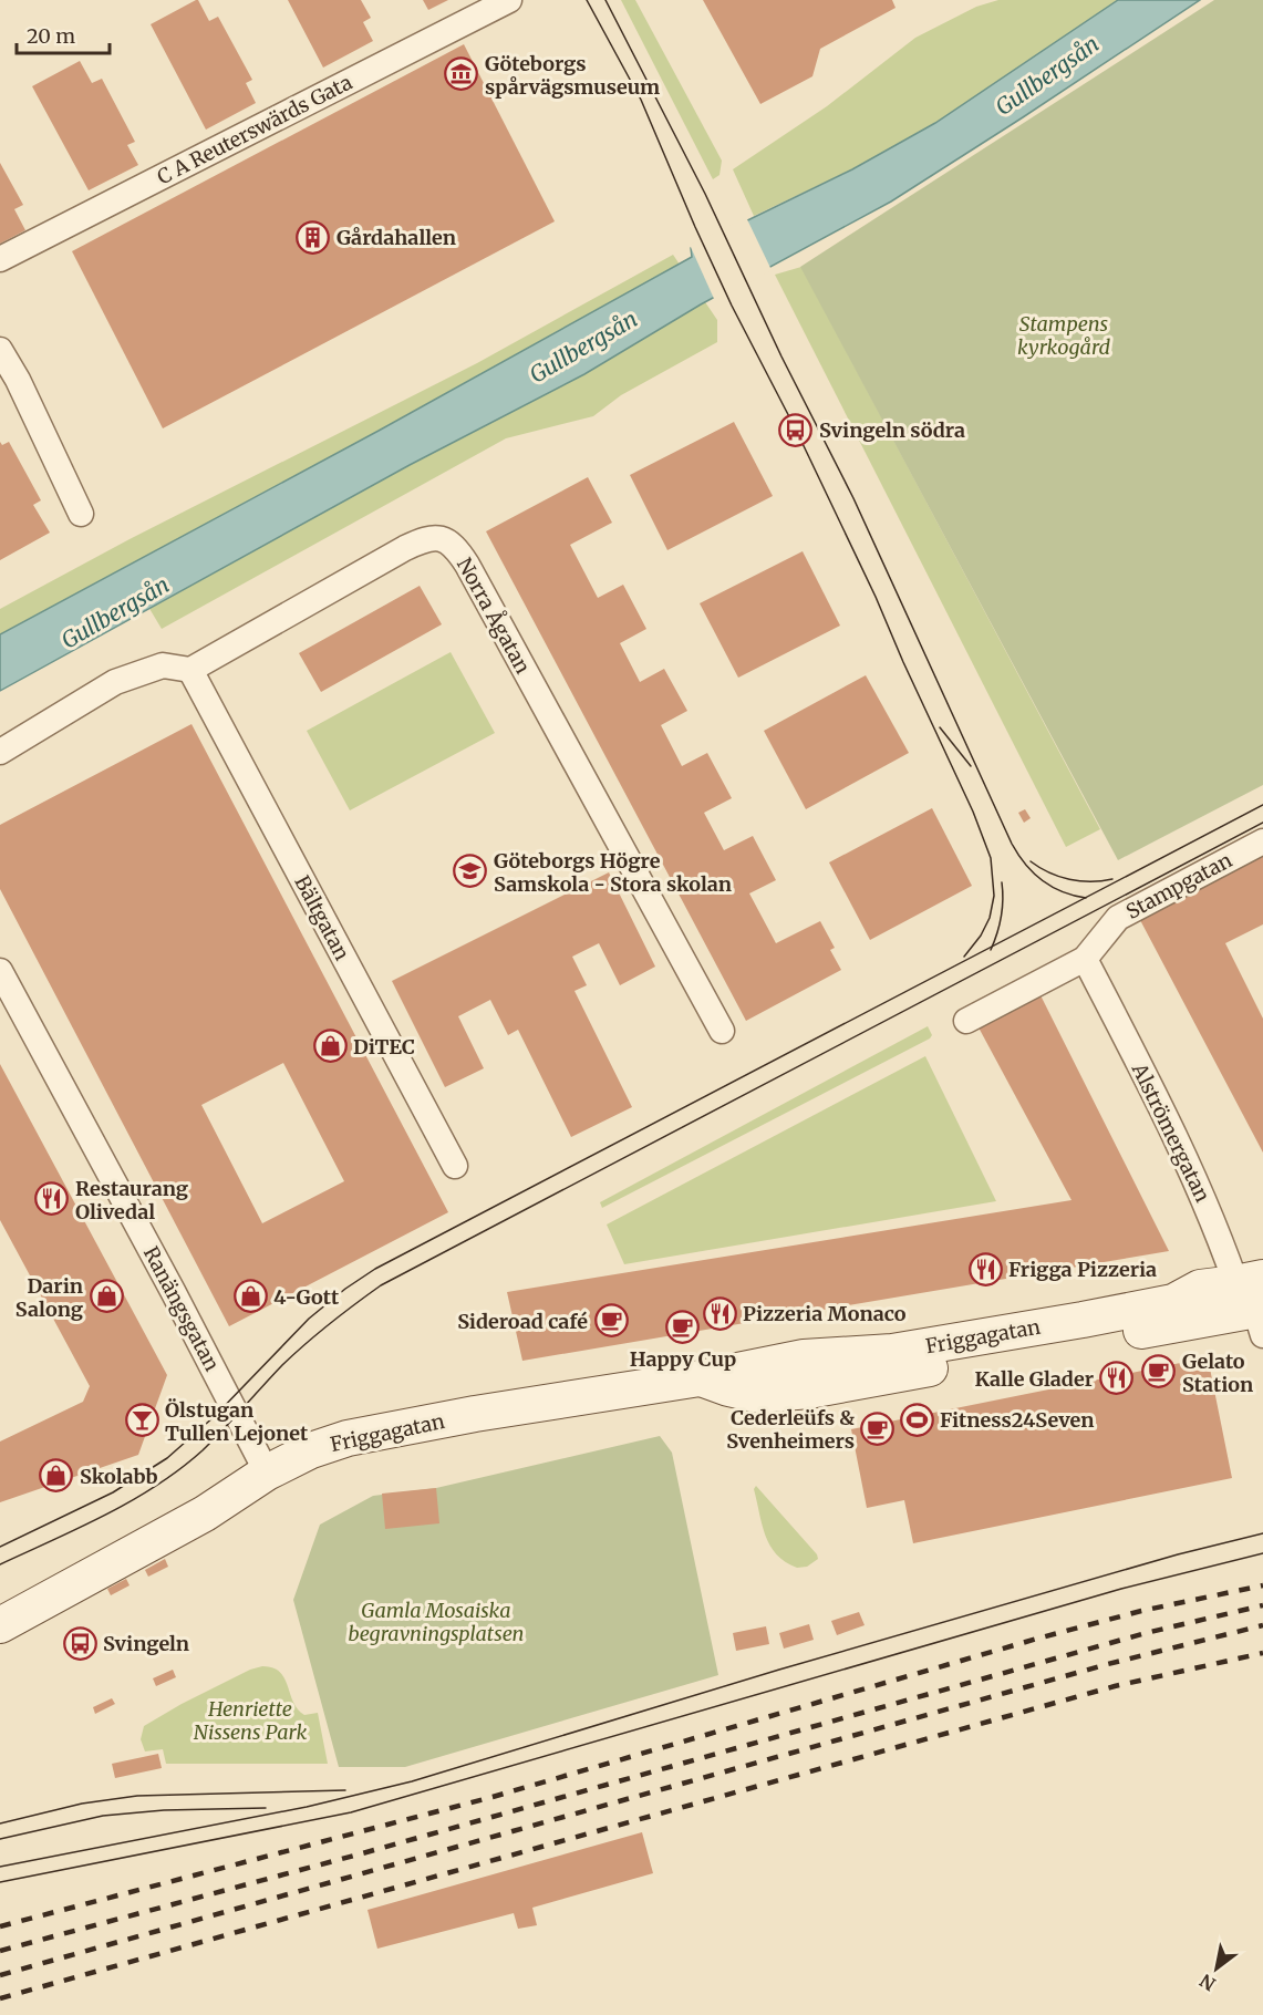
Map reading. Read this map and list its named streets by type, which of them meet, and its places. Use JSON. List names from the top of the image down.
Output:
{
  "streets": {
    "main road": ["Friggagatan"],
    "street": [
      "C A Reuterswärds Gata",
      "Norra Ågatan",
      "Stampgatan",
      "Bältgatan",
      "Alströmergatan",
      "Ranängsgatan"
    ]
  },
  "crossings": [
    ["Norra Ågatan", "Bältgatan"],
    ["Stampgatan", "Alströmergatan"],
    ["Alströmergatan", "Friggagatan"],
    ["Ranängsgatan", "Friggagatan"]
  ],
  "water": ["Gullbergsån"],
  "parks": ["Stampens kyrkogård", "Gamla Mosaiska begravningsplatsen", "Henriette Nissens Park"],
  "places": {
    "museum": ["Göteborgs spårvägsmuseum"],
    "building": ["Gårdahallen"],
    "bus stop": ["Svingeln södra", "Svingeln"],
    "school or university": ["Göteborgs Högre Samskola - Stora skolan"],
    "shop": [
      "DiTEC",
      "Darin Salong",
      "4-Gott",
      "Skolabb"
    ],
    "restaurant": [
      "Restaurang Olivedal",
      "Frigga Pizzeria",
      "Pizzeria Monaco",
      "Kalle Glader"
    ],
    "cafe": [
      "Sideroad café",
      "Happy Cup",
      "Gelato Station",
      "Cederleüfs & Svenheimers"
    ],
    "sports": ["Fitness24Seven"],
    "bar": ["Ölstugan Tullen Lejonet"]
  },
  "scale_bar": "20 m",
  "north": "bottom left"
}
